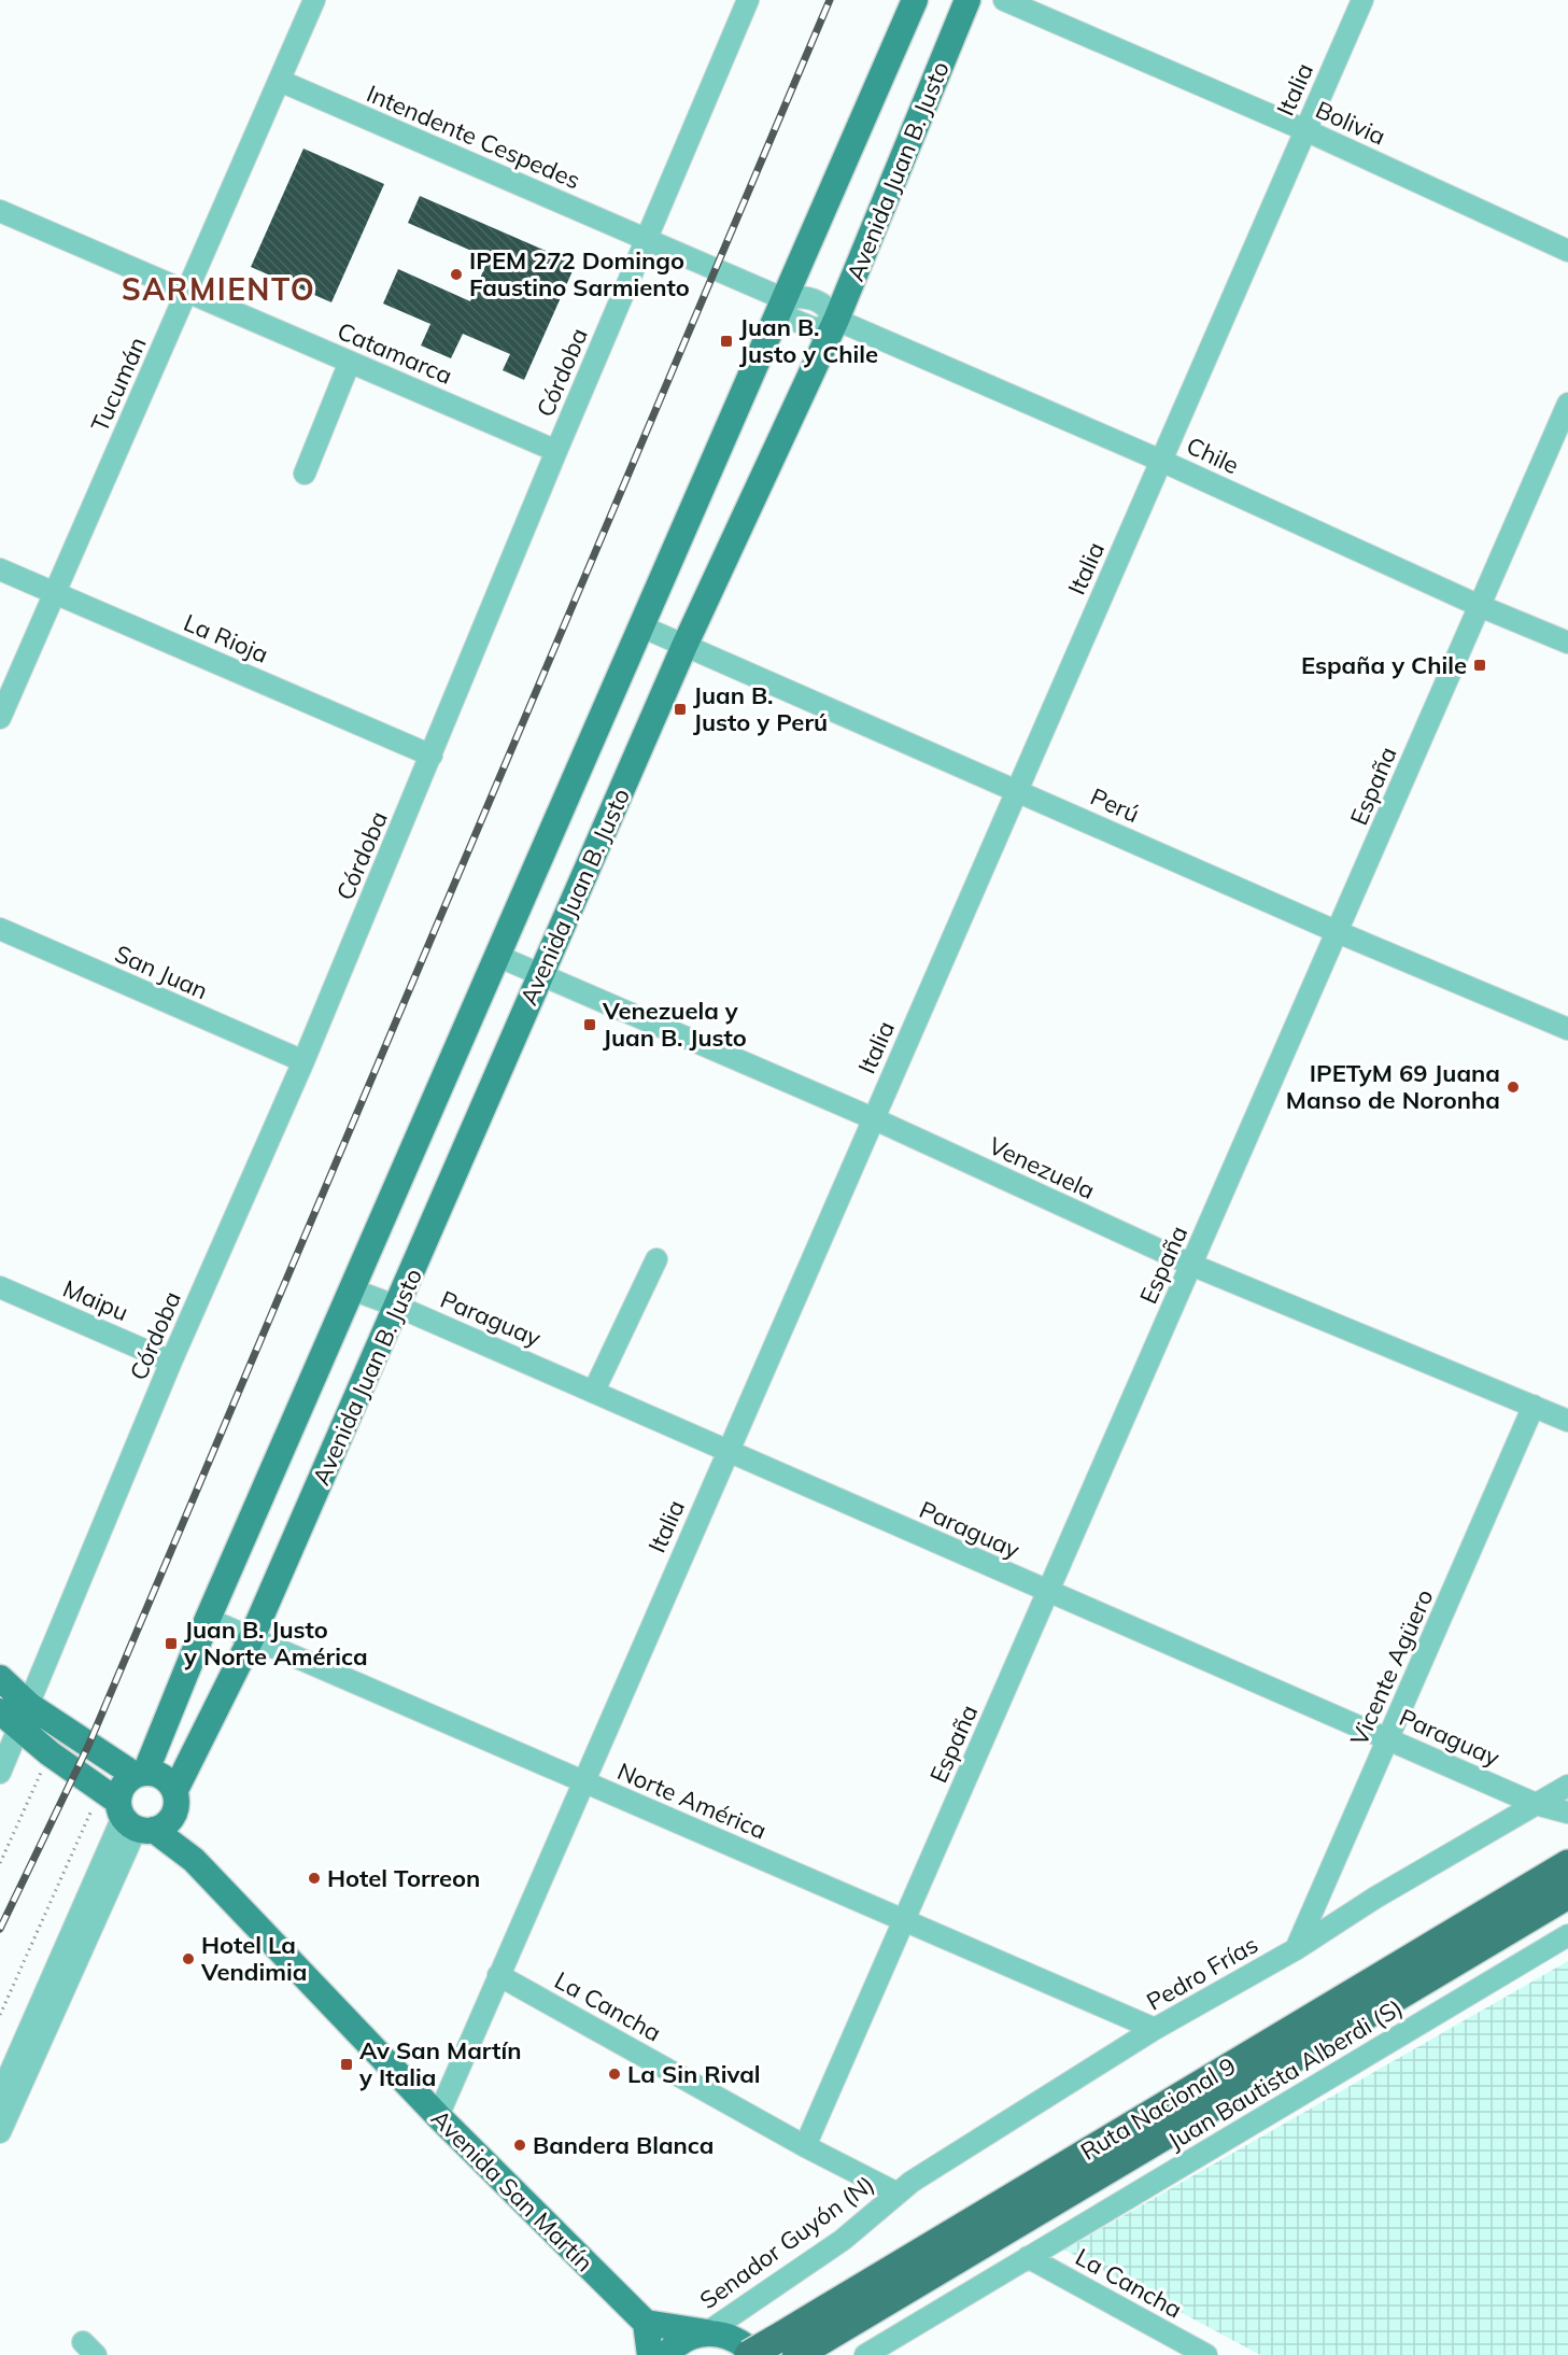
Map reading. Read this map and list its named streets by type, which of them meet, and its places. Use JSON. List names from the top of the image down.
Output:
{
  "streets": {
    "highway": ["Ruta Nacional 9"],
    "main road": ["Avenida Juan B. Justo", "Avenida San Martín"],
    "street": [
      "Italia",
      "Bolivia",
      "Intendente Cespedes",
      "Catamarca",
      "Córdoba",
      "Tucumán",
      "Chile",
      "La Rioja",
      "España",
      "Perú",
      "San Juan",
      "Venezuela",
      "Maipu",
      "Paraguay",
      "Vicente Agüero",
      "Norte América",
      "Pedro Frías",
      "La Cancha",
      "Juan Bautista Alberdi (S)",
      "Senador Guyón (N)"
    ]
  },
  "crossings": [
    ["Italia", "Bolivia"],
    ["Italia", "Chile"],
    ["Italia", "Perú"],
    ["Italia", "Venezuela"],
    ["Italia", "Paraguay"],
    ["Italia", "Norte América"],
    ["Italia", "La Cancha"],
    ["Italia", "Avenida San Martín"],
    ["Intendente Cespedes", "Córdoba"],
    ["Intendente Cespedes", "Tucumán"],
    ["Intendente Cespedes", "Chile"],
    ["Avenida Juan B. Justo", "Chile"],
    ["Avenida Juan B. Justo", "Perú"],
    ["Avenida Juan B. Justo", "Venezuela"],
    ["Avenida Juan B. Justo", "Paraguay"],
    ["Avenida Juan B. Justo", "Norte América"],
    ["Avenida Juan B. Justo", "Avenida San Martín"],
    ["Catamarca", "Córdoba"],
    ["Catamarca", "Tucumán"],
    ["Córdoba", "Chile"],
    ["Córdoba", "La Rioja"],
    ["Córdoba", "San Juan"],
    ["Córdoba", "Maipu"],
    ["Córdoba", "Avenida San Martín"],
    ["Tucumán", "La Rioja"],
    ["Chile", "España"],
    ["España", "Perú"],
    ["España", "Venezuela"],
    ["España", "Paraguay"],
    ["España", "Norte América"],
    ["España", "La Cancha"],
    ["Venezuela", "Vicente Agüero"],
    ["Paraguay", "Vicente Agüero"],
    ["Paraguay", "Pedro Frías"],
    ["Vicente Agüero", "Pedro Frías"],
    ["Norte América", "Pedro Frías"],
    ["Pedro Frías", "La Cancha"],
    ["Pedro Frías", "Senador Guyón (N)"],
    ["La Cancha", "Juan Bautista Alberdi (S)"],
    ["La Cancha", "Senador Guyón (N)"]
  ],
  "districts": ["SARMIENTO"],
  "places": {
    "other": [
      "IPEM 272 Domingo Faustino Sarmiento",
      "IPETyM 69 Juana Manso de Noronha",
      "Hotel Torreon",
      "Hotel La Vendimia",
      "La Sin Rival",
      "Bandera Blanca"
    ],
    "transit": [
      "Juan B. Justo y Chile",
      "España y Chile",
      "Juan B. Justo y Perú",
      "Venezuela y Juan B. Justo",
      "Juan B. Justo y Norte América",
      "Av San Martín y Italia"
    ]
  }
}
